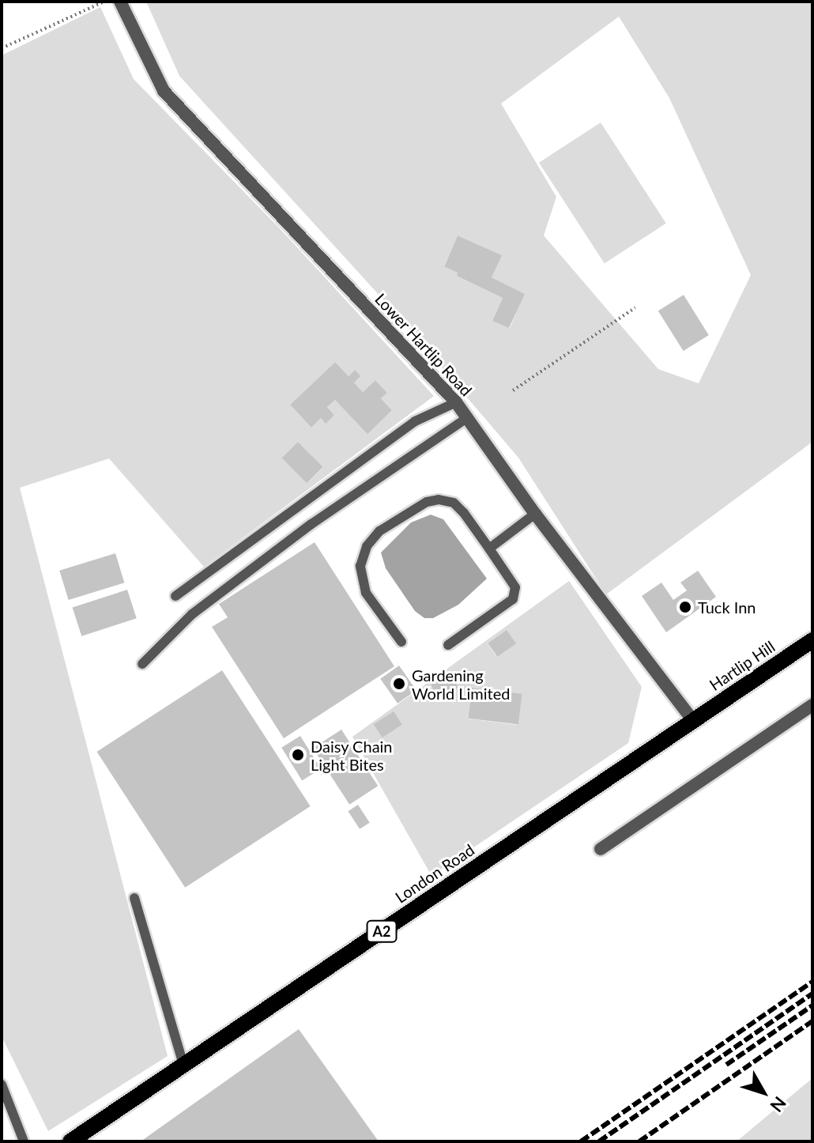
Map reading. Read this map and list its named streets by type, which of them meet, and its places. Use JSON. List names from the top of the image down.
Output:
{
  "streets": {
    "main road": ["Hartlip Hill", "London Road", "A2"],
    "street": ["Lower Hartlip Road"]
  },
  "crossings": [
    ["Lower Hartlip Road", "Hartlip Hill"],
    ["Lower Hartlip Road", "London Road"],
    ["Hartlip Hill", "London Road"]
  ],
  "places": ["Tuck Inn", "Gardening World Limited", "Daisy Chain Light Bites"],
  "north": "bottom right"
}
